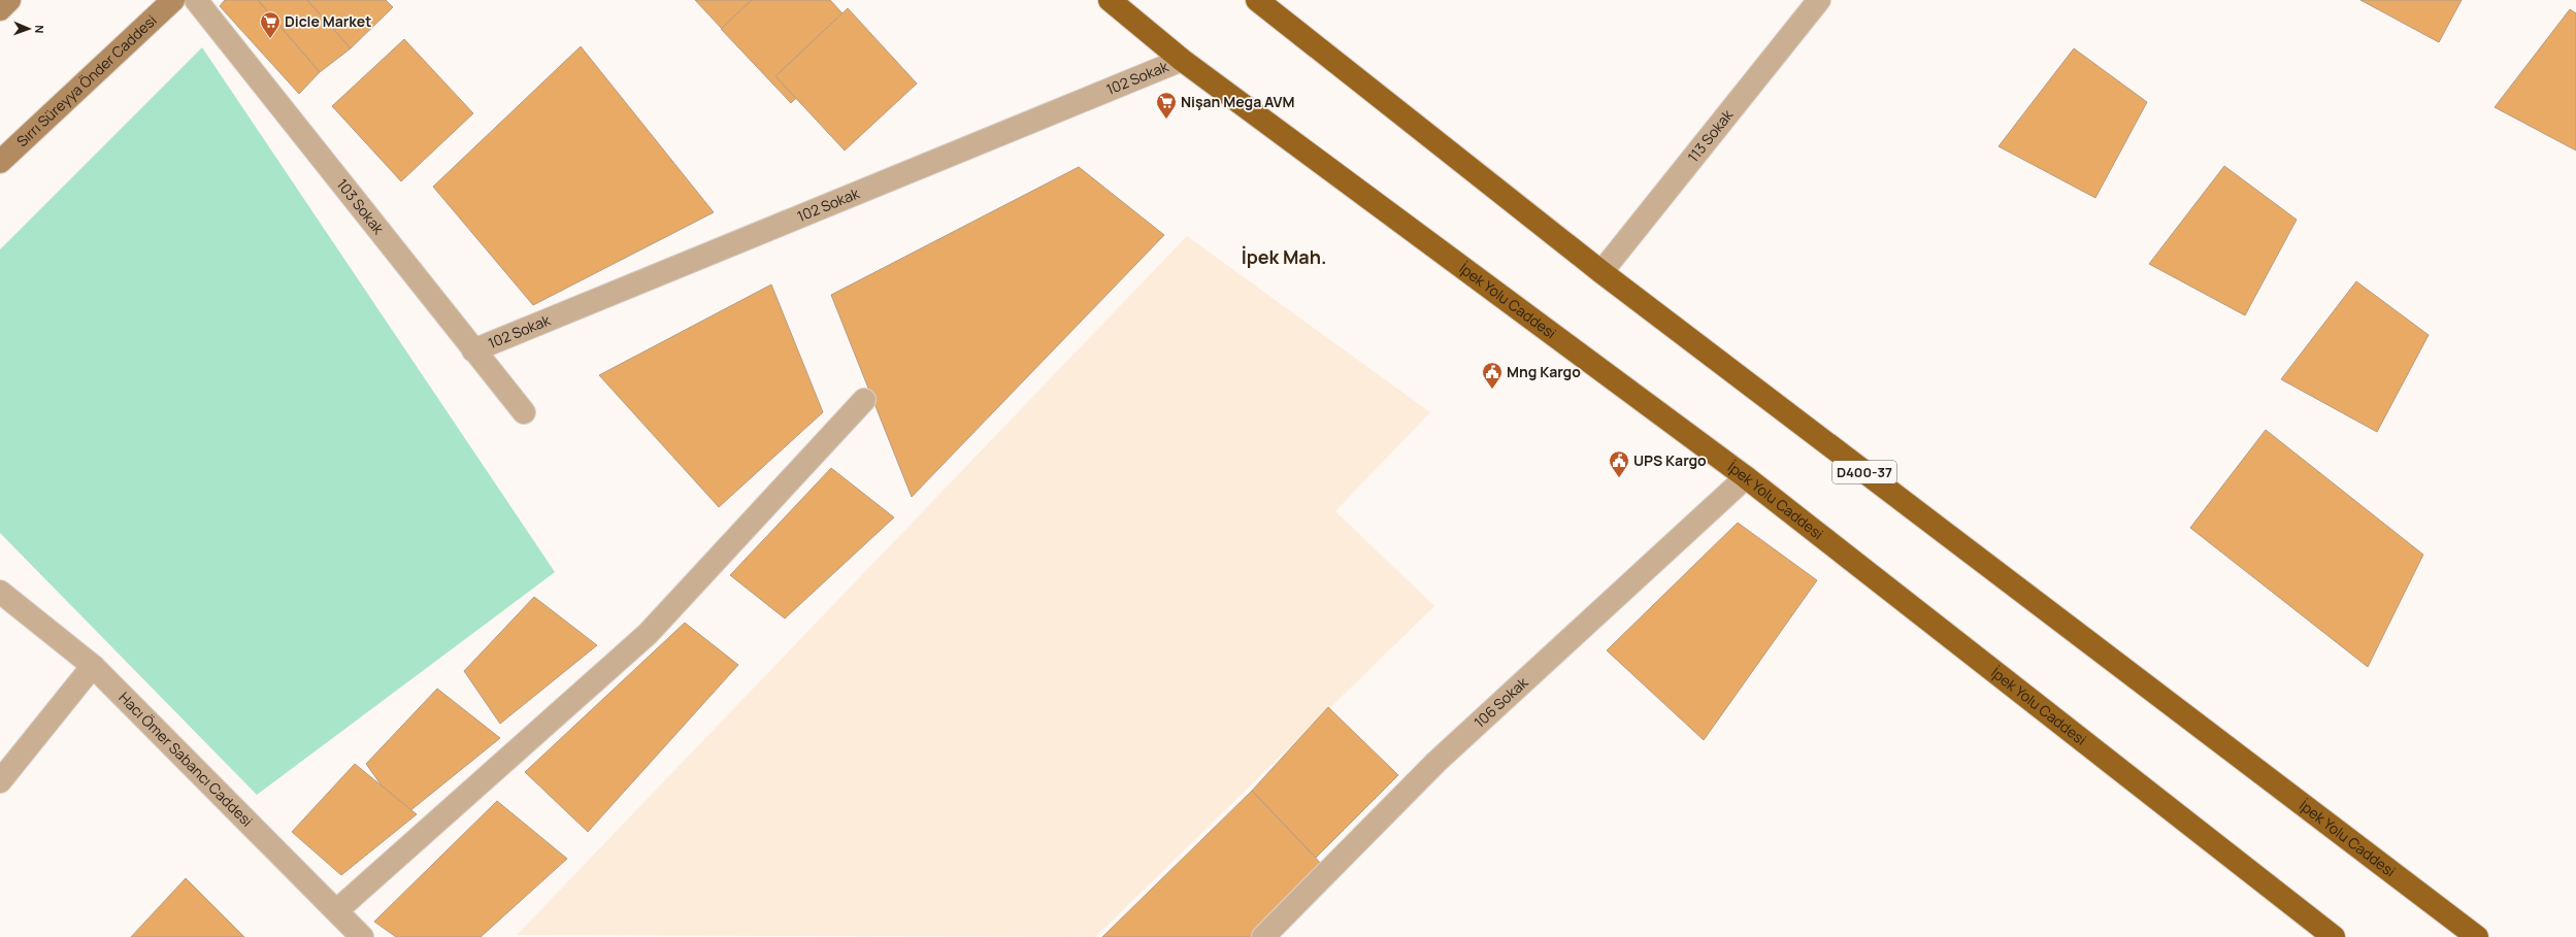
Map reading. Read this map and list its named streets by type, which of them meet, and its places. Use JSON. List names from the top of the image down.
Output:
{
  "streets": {
    "highway": ["İpek Yolu Caddesi", "D400-37"],
    "main road": ["Sırrı Süreyya Önder Caddesi"],
    "street": [
      "102 Sokak",
      "113 Sokak",
      "103 Sokak",
      "106 Sokak",
      "Hacı Ömer Sabancı Caddesi"
    ]
  },
  "crossings": [
    ["102 Sokak", "103 Sokak"],
    ["102 Sokak", "İpek Yolu Caddesi"],
    ["113 Sokak", "İpek Yolu Caddesi"],
    ["İpek Yolu Caddesi", "106 Sokak"]
  ],
  "districts": ["İpek Mah."],
  "places": {
    "supermarket": ["Dicle Market", "Nişan Mega AVM"],
    "public building": ["Mng Kargo", "UPS Kargo"]
  },
  "north": "right"
}
